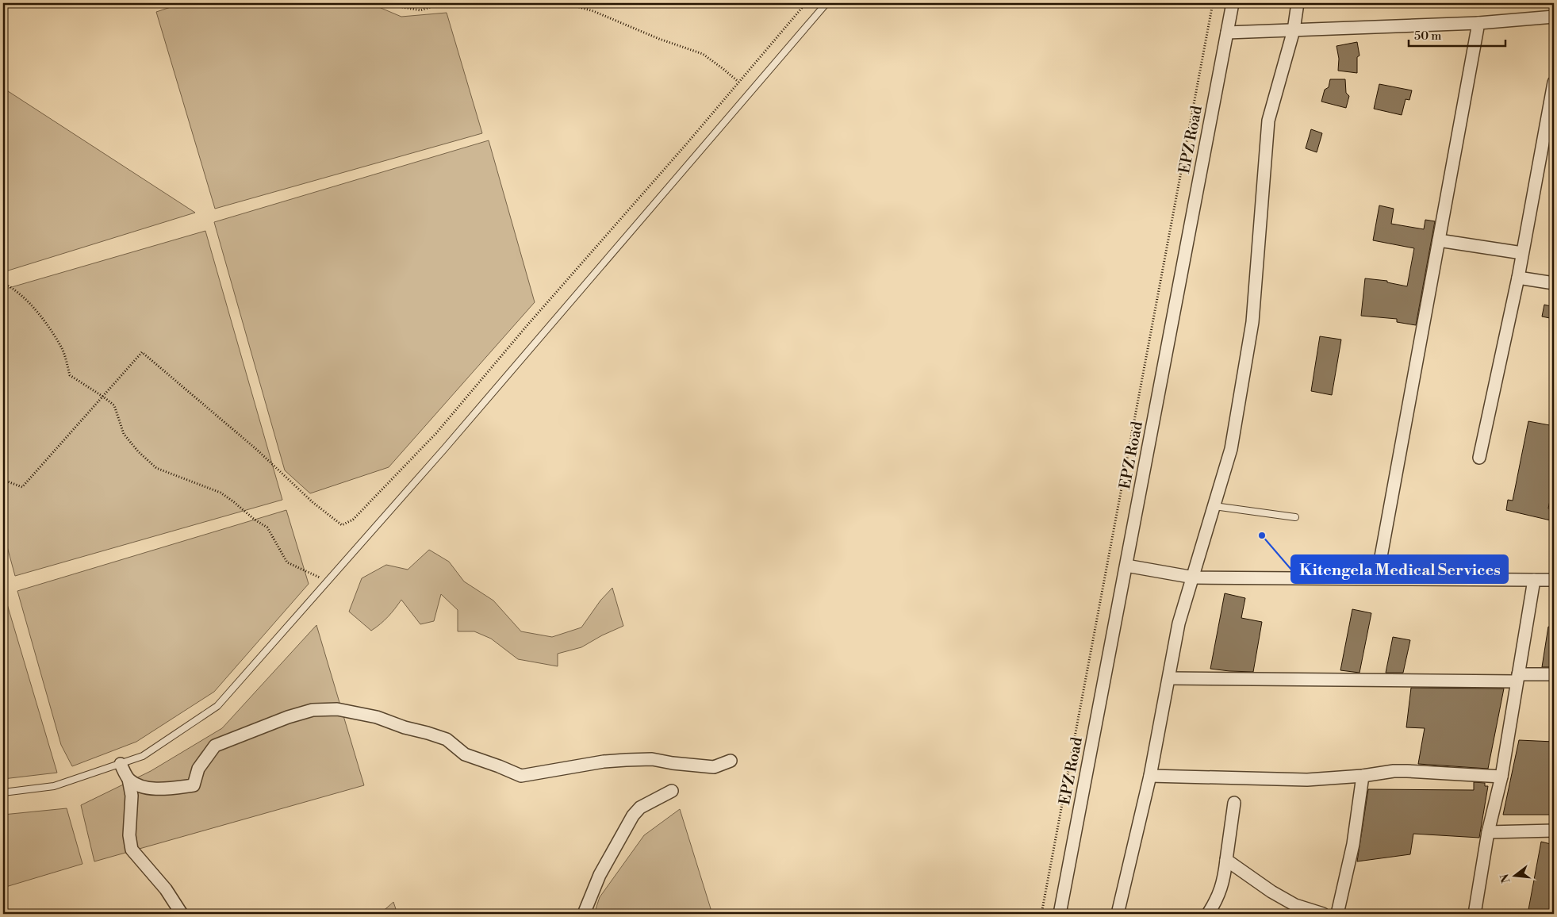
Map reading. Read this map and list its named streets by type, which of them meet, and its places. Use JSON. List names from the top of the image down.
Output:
{
  "streets": {
    "street": ["EPZ Road"]
  },
  "places": ["Kitengela Medical Services"],
  "scale_bar": "50 m",
  "north": "left"
}
